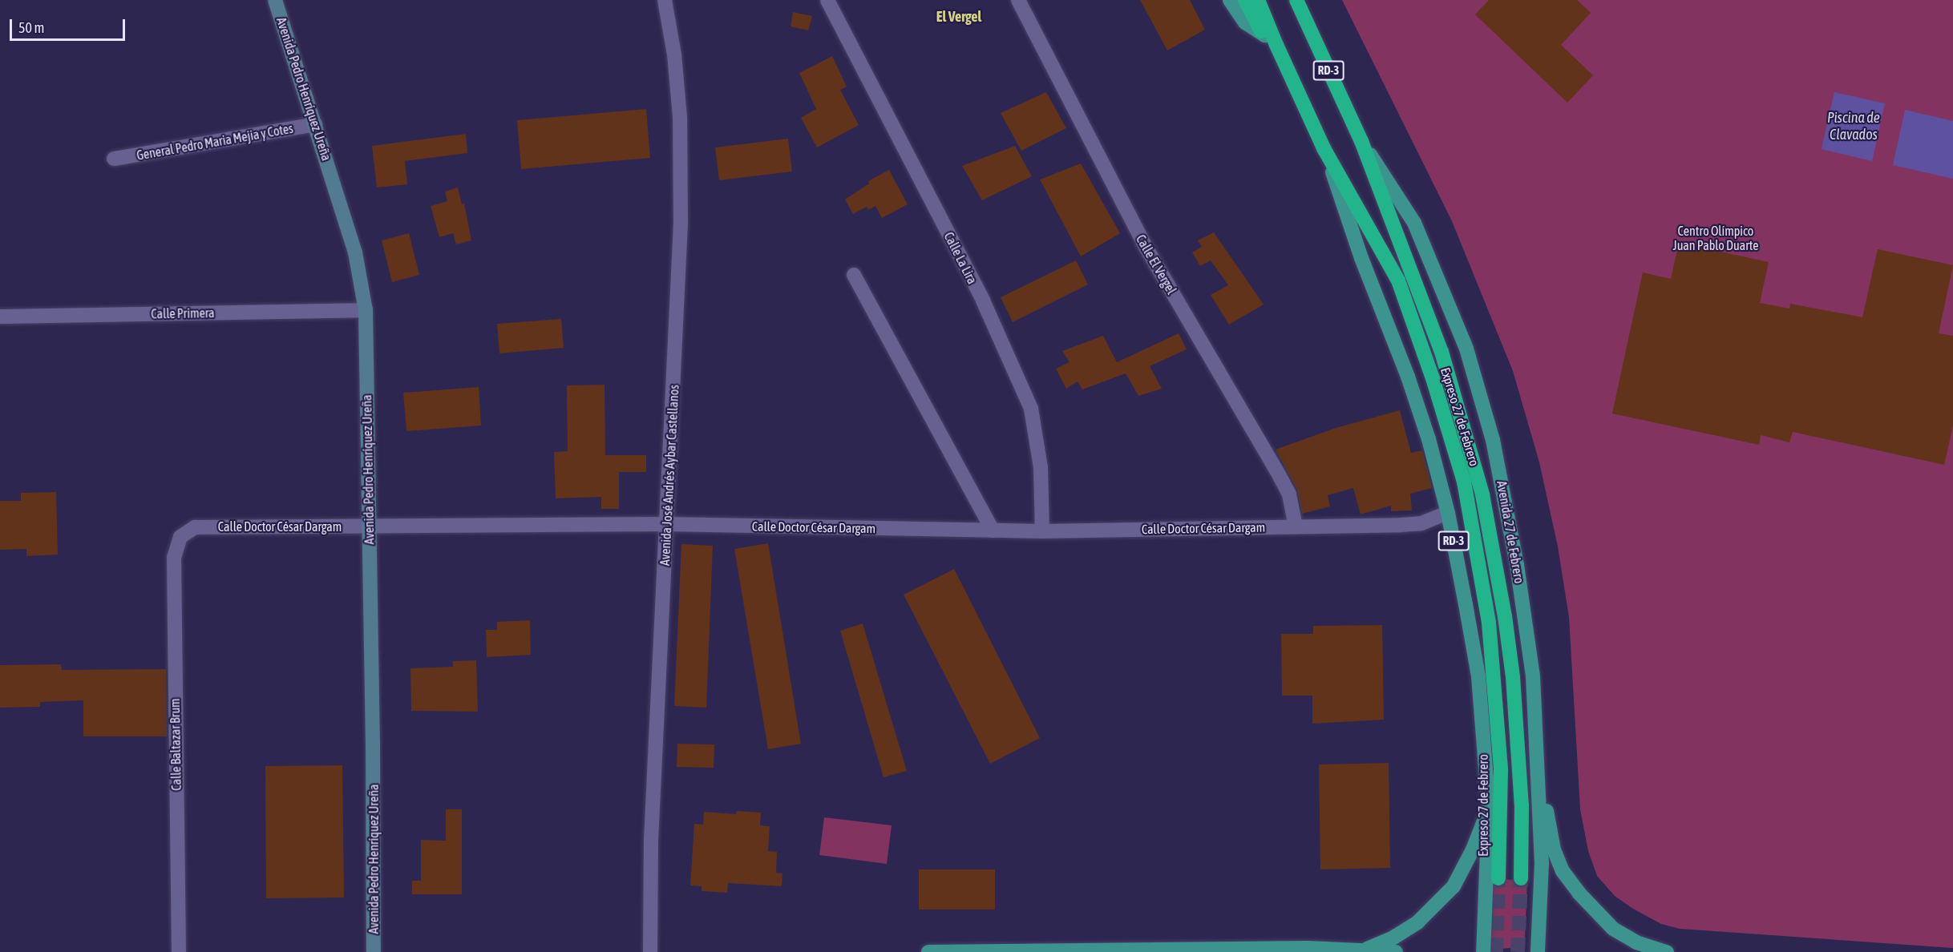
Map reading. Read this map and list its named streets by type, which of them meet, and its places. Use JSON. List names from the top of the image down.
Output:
{
  "streets": {
    "highway": ["RD-3", "Expreso 27 de Febrero"],
    "main road": ["Avenida Pedro Henríquez Ureña", "Avenida 27 de Febrero"],
    "street": [
      "General Pedro Maria Mejia y Cotes",
      "Calle La Lira",
      "Calle El Vergel",
      "Calle Primera",
      "Avenida José Andrés Aybar Castellanos",
      "Calle Doctor César Dargam",
      "Calle Baltazar Brum"
    ]
  },
  "crossings": [
    ["RD-3", "Expreso 27 de Febrero"],
    ["RD-3", "Calle Doctor César Dargam"],
    ["Avenida Pedro Henríquez Ureña", "General Pedro Maria Mejia y Cotes"],
    ["Avenida Pedro Henríquez Ureña", "Calle Primera"],
    ["Avenida Pedro Henríquez Ureña", "Calle Doctor César Dargam"],
    ["Calle La Lira", "Calle Doctor César Dargam"],
    ["Calle El Vergel", "Calle Doctor César Dargam"],
    ["Expreso 27 de Febrero", "Avenida 27 de Febrero"],
    ["Avenida José Andrés Aybar Castellanos", "Calle Doctor César Dargam"],
    ["Calle Doctor César Dargam", "Calle Baltazar Brum"]
  ],
  "districts": ["El Vergel"],
  "water": ["Piscina de Clavados"],
  "parks": ["Centro Olímpico Juan Pablo Duarte"],
  "scale_bar": "50 m"
}
